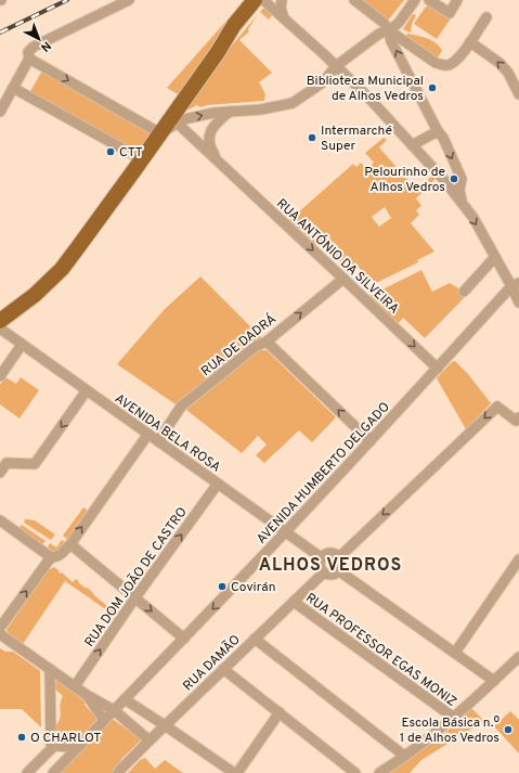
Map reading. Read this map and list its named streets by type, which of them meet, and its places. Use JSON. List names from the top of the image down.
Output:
{
  "streets": {
    "street": [
      "RUA ANTÓNIO DA SILVEIRA",
      "RUA DE DADRÁ",
      "AVENIDA BELA ROSA",
      "AVENIDA HUMBERTO DELGADO",
      "RUA DOM JOÃO DE CASTRO",
      "RUA PROFESSOR EGAS MONIZ",
      "RUA DAMÃO"
    ]
  },
  "crossings": [
    ["RUA ANTÓNIO DA SILVEIRA", "RUA DE DADRÁ"],
    ["RUA ANTÓNIO DA SILVEIRA", "AVENIDA HUMBERTO DELGADO"],
    ["RUA DE DADRÁ", "AVENIDA BELA ROSA"],
    ["AVENIDA BELA ROSA", "AVENIDA HUMBERTO DELGADO"],
    ["AVENIDA BELA ROSA", "RUA DOM JOÃO DE CASTRO"],
    ["AVENIDA BELA ROSA", "RUA DAMÃO"],
    ["RUA PROFESSOR EGAS MONIZ", "RUA DAMÃO"]
  ],
  "one_way": ["RUA ANTÓNIO DA SILVEIRA", "RUA DE DADRÁ"],
  "districts": ["ALHOS VEDROS"],
  "places": [
    "Biblioteca Municipal de Alhos Vedros",
    "Intermarché Super",
    "CTT",
    "Pelourinho de Alhos Vedros",
    "Covirán",
    "Escola Básica n.º 1 de Alhos Vedros",
    "O CHARLOT"
  ],
  "north": "bottom right"
}
